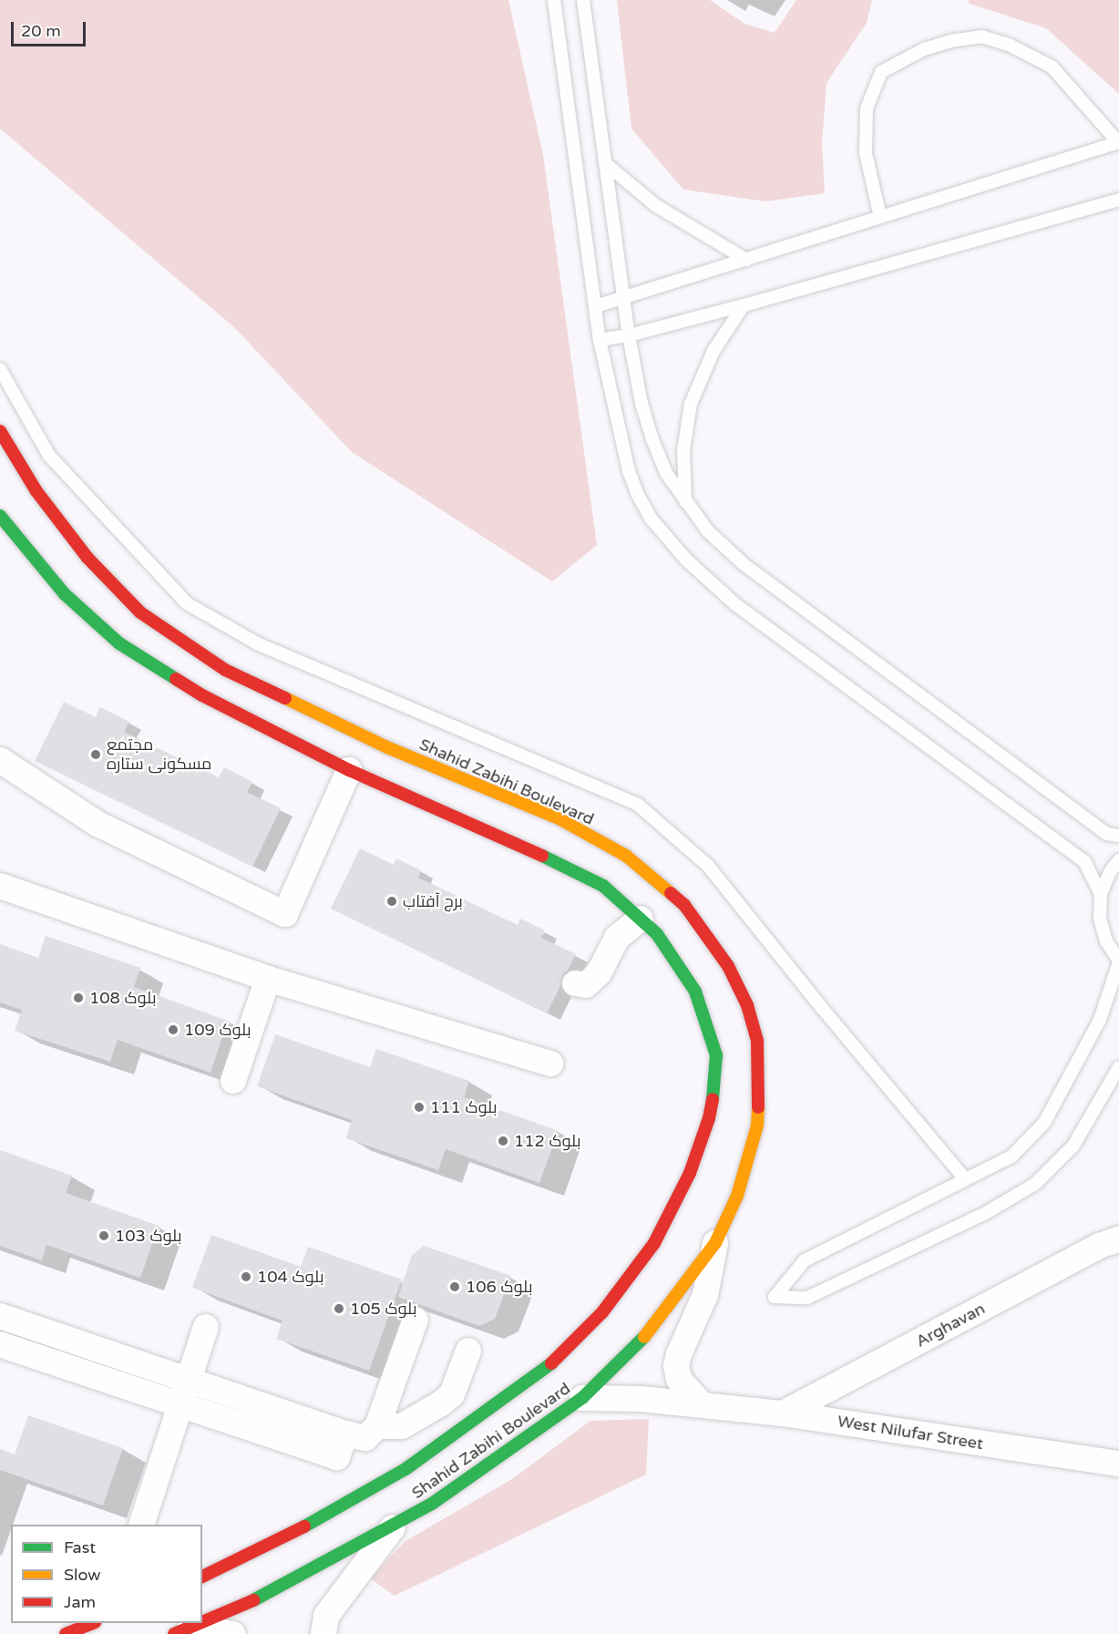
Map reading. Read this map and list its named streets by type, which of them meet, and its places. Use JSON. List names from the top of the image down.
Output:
{
  "streets": {
    "main road": ["Shahid Zabihi Boulevard"],
    "street": ["Arghavan", "West Nilufar Street"]
  },
  "crossings": [
    ["Shahid Zabihi Boulevard", "West Nilufar Street"],
    ["Arghavan", "West Nilufar Street"]
  ],
  "places": [
    "مجتمع مسکونی ستاره",
    "برج آفتاب",
    "بلوک 108",
    "بلوک 109",
    "بلوک 111",
    "بلوک 112",
    "بلوک 103",
    "بلوک 104",
    "بلوک 106",
    "بلوک 105"
  ],
  "legend": ["Fast", "Slow", "Jam"],
  "scale_bar": "20 m"
}
